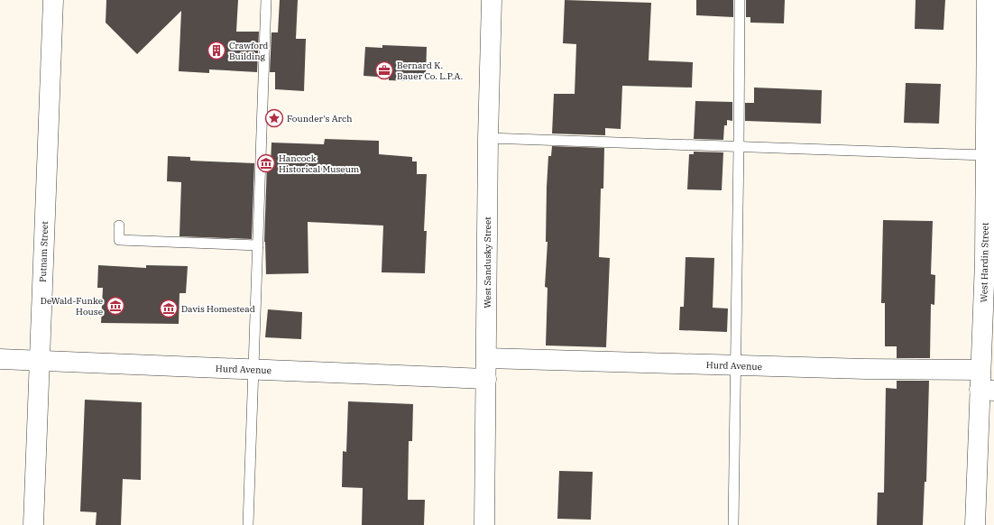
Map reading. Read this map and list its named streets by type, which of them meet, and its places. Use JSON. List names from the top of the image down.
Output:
{
  "streets": {
    "street": [
      "Putnam Street",
      "West Sandusky Street",
      "West Hardin Street",
      "Hurd Avenue"
    ]
  },
  "crossings": [
    ["Putnam Street", "Hurd Avenue"],
    ["West Sandusky Street", "Hurd Avenue"],
    ["West Hardin Street", "Hurd Avenue"]
  ],
  "places": {
    "building": ["Crawford Building"],
    "office": ["Bernard K. Bauer Co. L.P.A."],
    "place": ["Founder's Arch"],
    "museum": ["Hancock Historical Museum", "DeWald-Funke House", "Davis Homestead"]
  }
}
